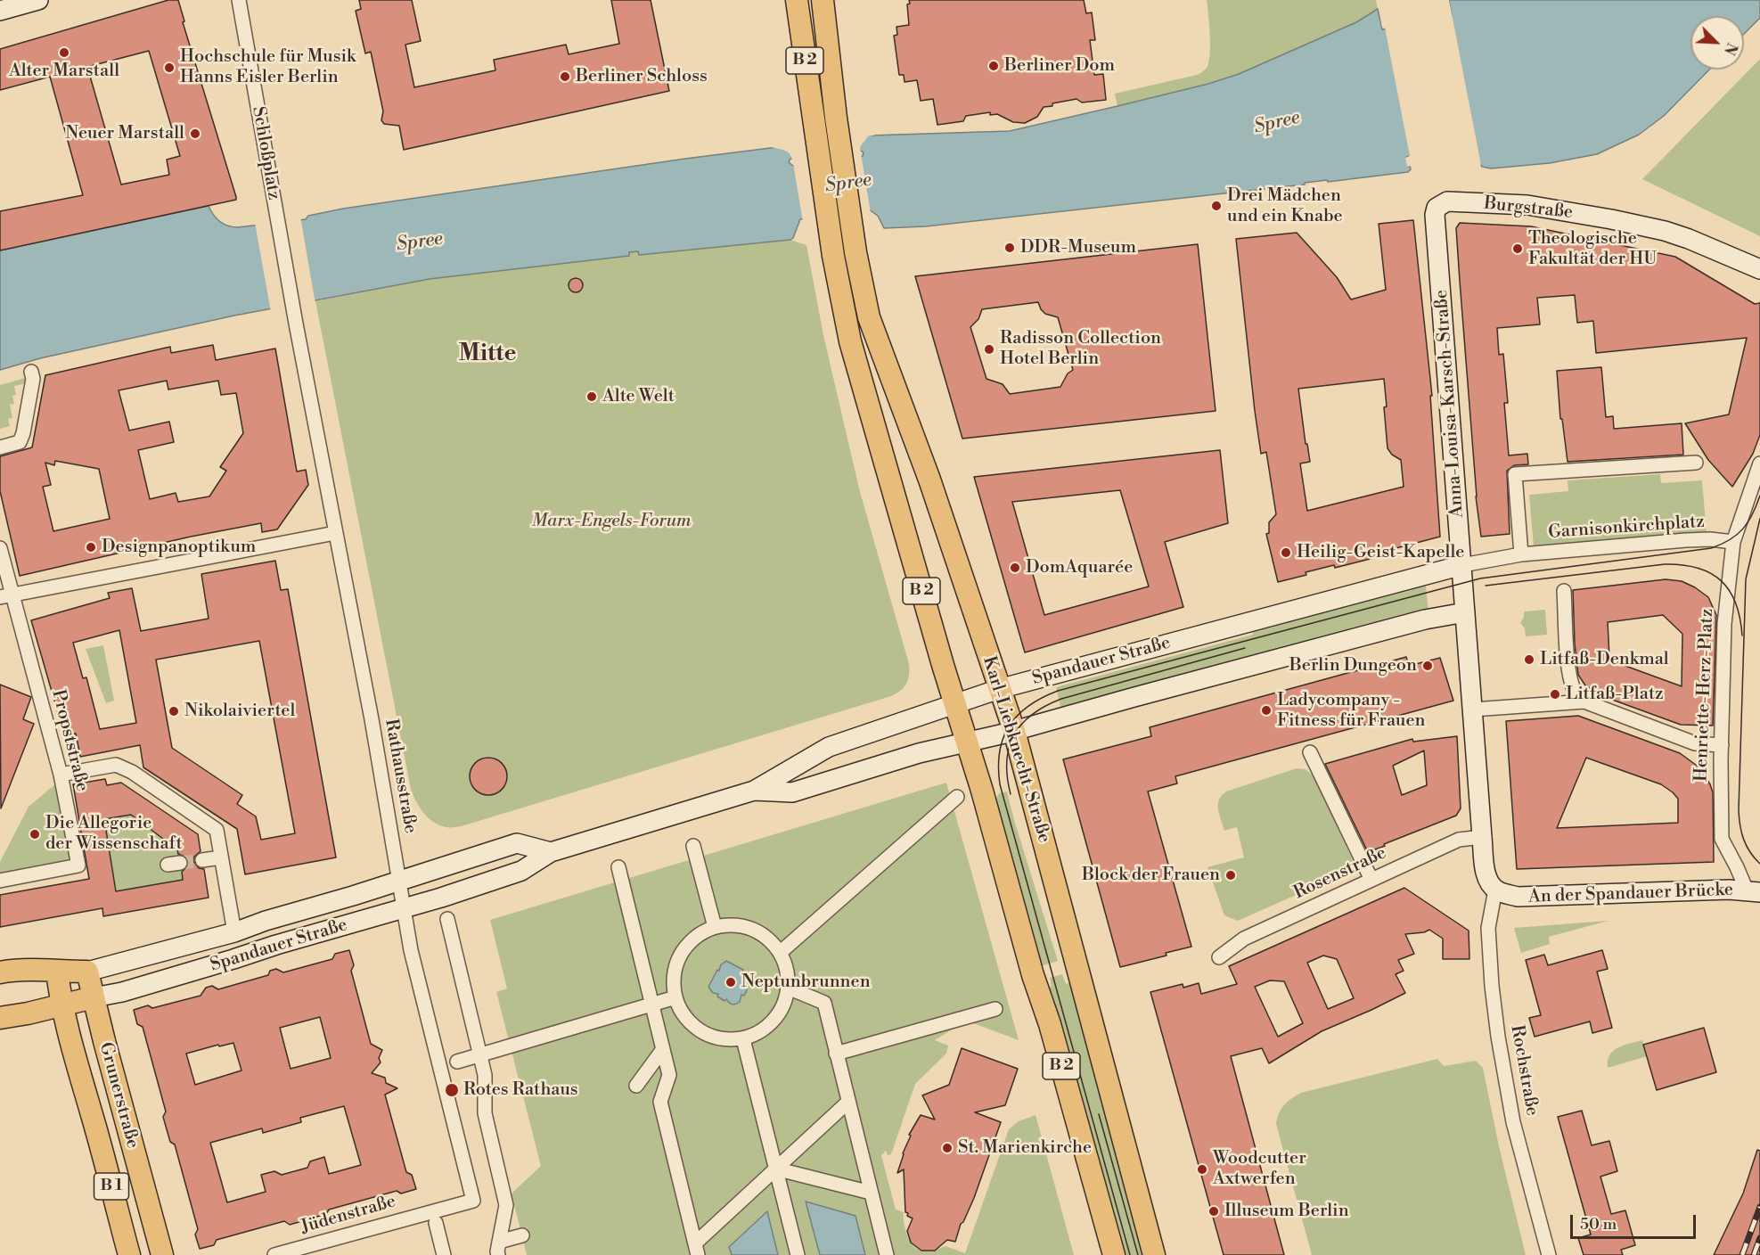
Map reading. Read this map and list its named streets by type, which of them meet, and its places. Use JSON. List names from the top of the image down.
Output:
{
  "streets": {
    "main road": [
      "B 2",
      "Spandauer Straße",
      "Karl-Liebknecht-Straße",
      "Grunerstraße",
      "B 1"
    ],
    "street": [
      "Schloßplatz",
      "Burgstraße",
      "Anna-Louisa-Karsch-Straße",
      "Garnisonkirchplatz",
      "Henriette-Herz-Platz",
      "Propststraße",
      "Rathausstraße",
      "Rosenstraße",
      "An der Spandauer Brücke",
      "Rochstraße",
      "Jüdenstraße"
    ]
  },
  "crossings": [
    ["B 2", "Spandauer Straße"],
    ["Schloßplatz", "Rathausstraße"],
    ["Burgstraße", "Anna-Louisa-Karsch-Straße"],
    ["Anna-Louisa-Karsch-Straße", "Garnisonkirchplatz"],
    ["Anna-Louisa-Karsch-Straße", "Spandauer Straße"],
    ["Anna-Louisa-Karsch-Straße", "Rosenstraße"],
    ["Anna-Louisa-Karsch-Straße", "An der Spandauer Brücke"],
    ["Anna-Louisa-Karsch-Straße", "Rochstraße"],
    ["Garnisonkirchplatz", "Spandauer Straße"],
    ["Garnisonkirchplatz", "Henriette-Herz-Platz"],
    ["Spandauer Straße", "Karl-Liebknecht-Straße"],
    ["Spandauer Straße", "Rathausstraße"],
    ["Spandauer Straße", "Grunerstraße"],
    ["Spandauer Straße", "B 1"],
    ["Henriette-Herz-Platz", "An der Spandauer Brücke"],
    ["Rathausstraße", "Jüdenstraße"],
    ["An der Spandauer Brücke", "Rochstraße"],
    ["Grunerstraße", "B 1"]
  ],
  "districts": ["Mitte"],
  "water": ["Spree"],
  "parks": ["Marx-Engels-Forum"],
  "places": [
    "Alter Marstall",
    "Berliner Dom",
    "Hochschule für Musik Hanns Eisler Berlin",
    "Berliner Schloss",
    "Neuer Marstall",
    "Drei Mädchen und ein Knabe",
    "DDR-Museum",
    "Theologische Fakultät der HU",
    "Radisson Collection Hotel Berlin",
    "Alte Welt",
    "Designpanoptikum",
    "Heilig-Geist-Kapelle",
    "DomAquarée",
    "Litfaß-Denkmal",
    "Berlin Dungeon",
    "Litfaß-Platz",
    "Ladycompany - Fitness für Frauen",
    "Nikolaiviertel",
    "Die Allegorie der Wissenschaft",
    "Block der Frauen",
    "Neptunbrunnen",
    "Rotes Rathaus",
    "St. Marienkirche",
    "Woodcutter Axtwerfen",
    "Illuseum Berlin"
  ],
  "scale_bar": "50 m",
  "north": "bottom right"
}
